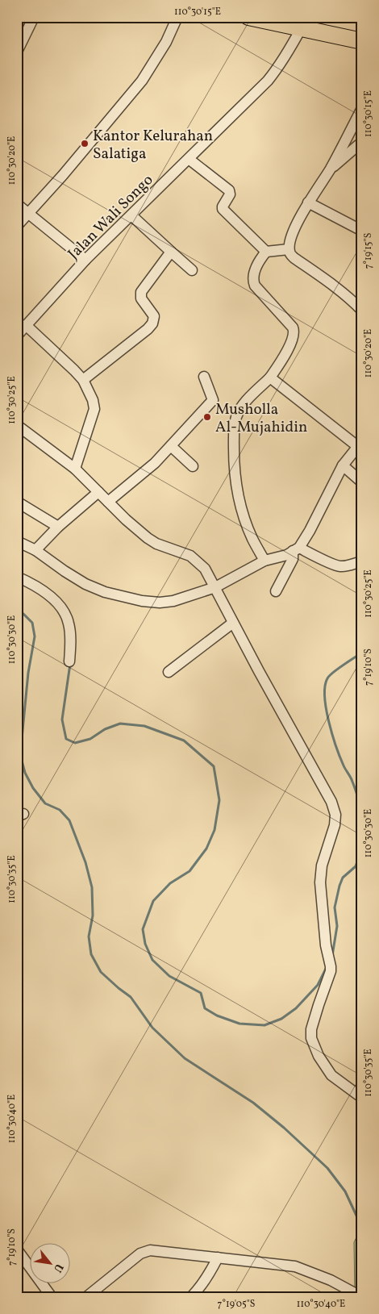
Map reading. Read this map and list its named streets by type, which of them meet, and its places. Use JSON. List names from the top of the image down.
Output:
{
  "streets": {
    "street": ["Jalan Wali Songo"]
  },
  "places": ["Kantor Kelurahan Salatiga", "Musholla Al-Mujahidin"],
  "north": "bottom right",
  "coordinates": [
    "110°30'15\"E",
    "110°30'20\"E",
    "7°19'15\"S",
    "110°30'25\"E",
    "110°30'30\"E",
    "7°19'10\"S",
    "110°30'35\"E",
    "110°30'40\"E",
    "7°19'05\"S"
  ]
}
